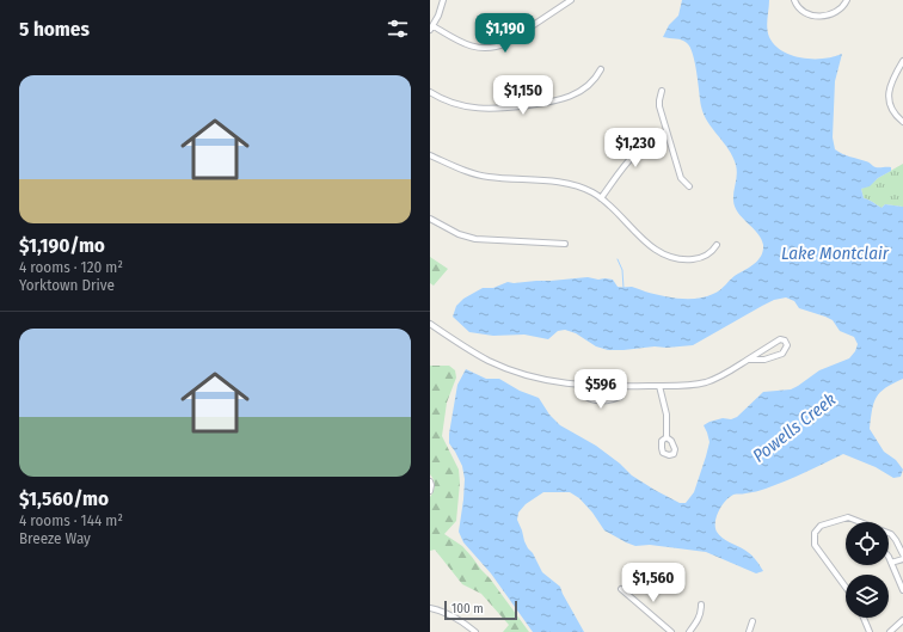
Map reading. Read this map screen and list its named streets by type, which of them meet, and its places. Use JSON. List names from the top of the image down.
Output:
{
  "water": ["Lake Montclair", "Powells Creek"],
  "scale_bar": "100 m",
  "page": {
    "heading": "5 homes",
    "price": [
      "$1,190",
      "$1,150",
      "$1,230",
      "$596",
      "$1,560"
    ],
    "list": [
      {
        "name": "$1,190/mo",
        "note": "4 rooms · 120 m² · Yorktown Drive"
      },
      {
        "name": "$1,560/mo",
        "note": "4 rooms · 144 m² · Breeze Way"
      }
    ],
    "scale": "100 m"
  }
}
